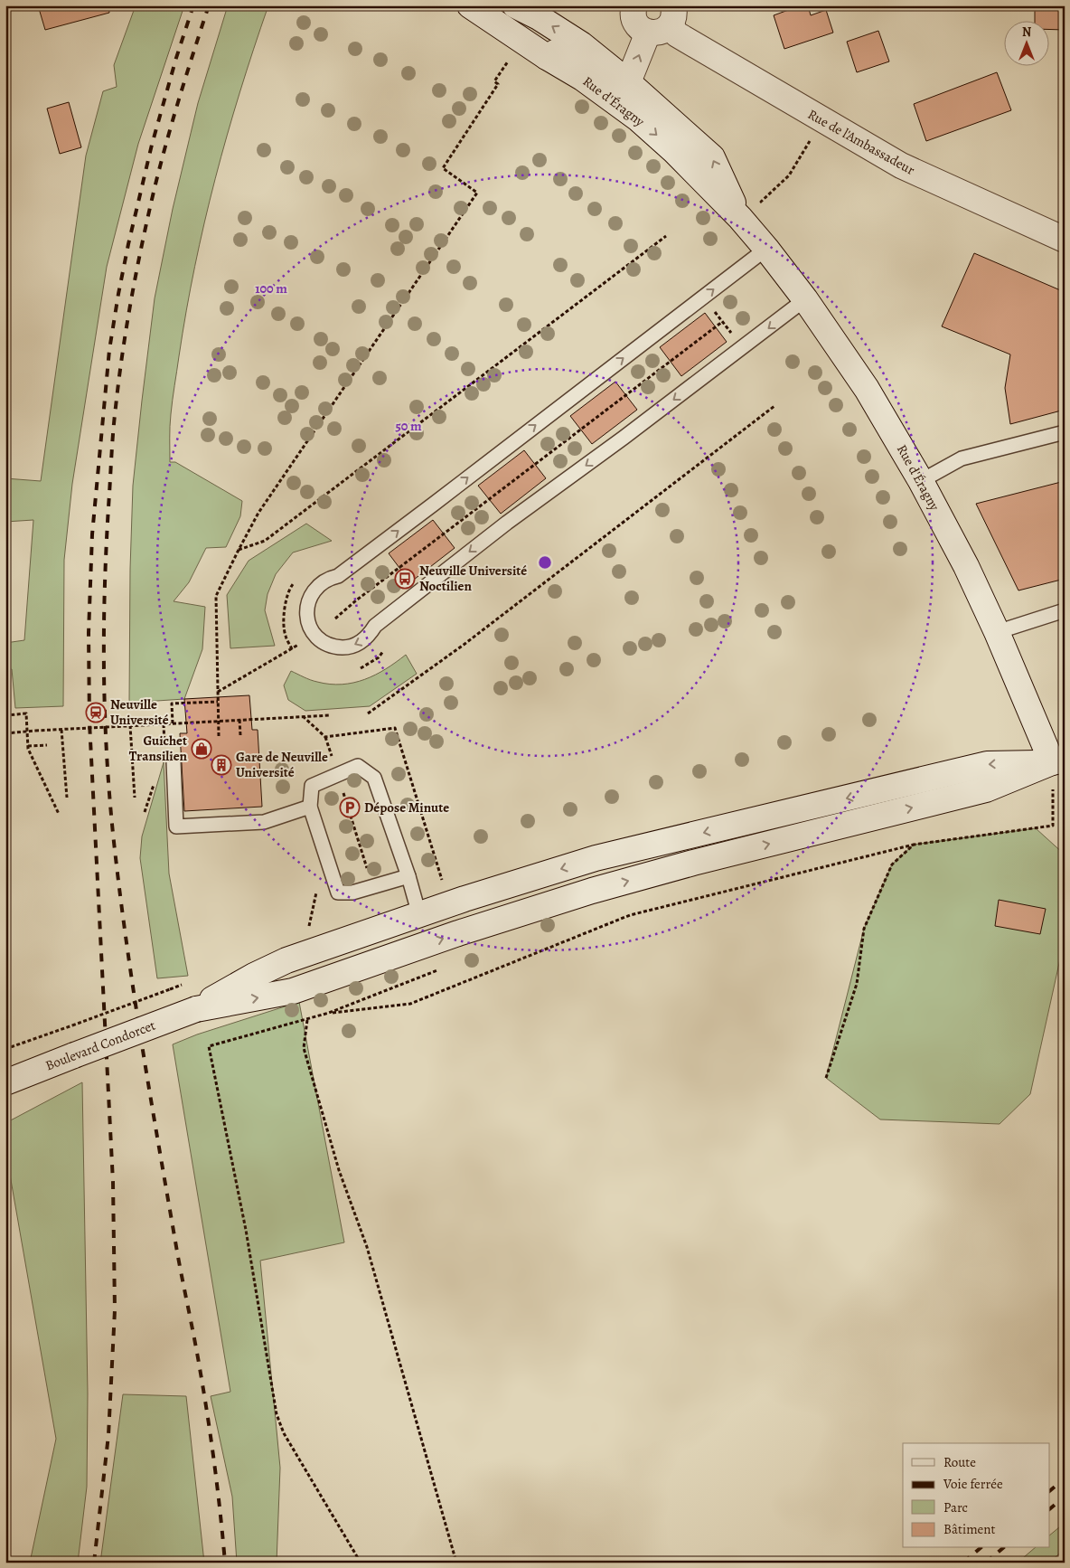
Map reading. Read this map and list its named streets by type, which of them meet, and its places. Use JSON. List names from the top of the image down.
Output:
{
  "streets": {
    "main road": ["Rue d'Éragny", "Rue de l'Ambassadeur", "Boulevard Condorcet"]
  },
  "places": {
    "bus stop": ["Neuville Université Noctilien"],
    "station": ["Neuville Université"],
    "shop": ["Guichet Transilien"],
    "building": ["Gare de Neuville Université"],
    "parking": ["Dépose Minute"]
  },
  "legend": [
    "Route",
    "Voie ferrée",
    "Parc",
    "Bâtiment"
  ],
  "north": "top",
  "rings": ["100 m", "50 m"]
}
